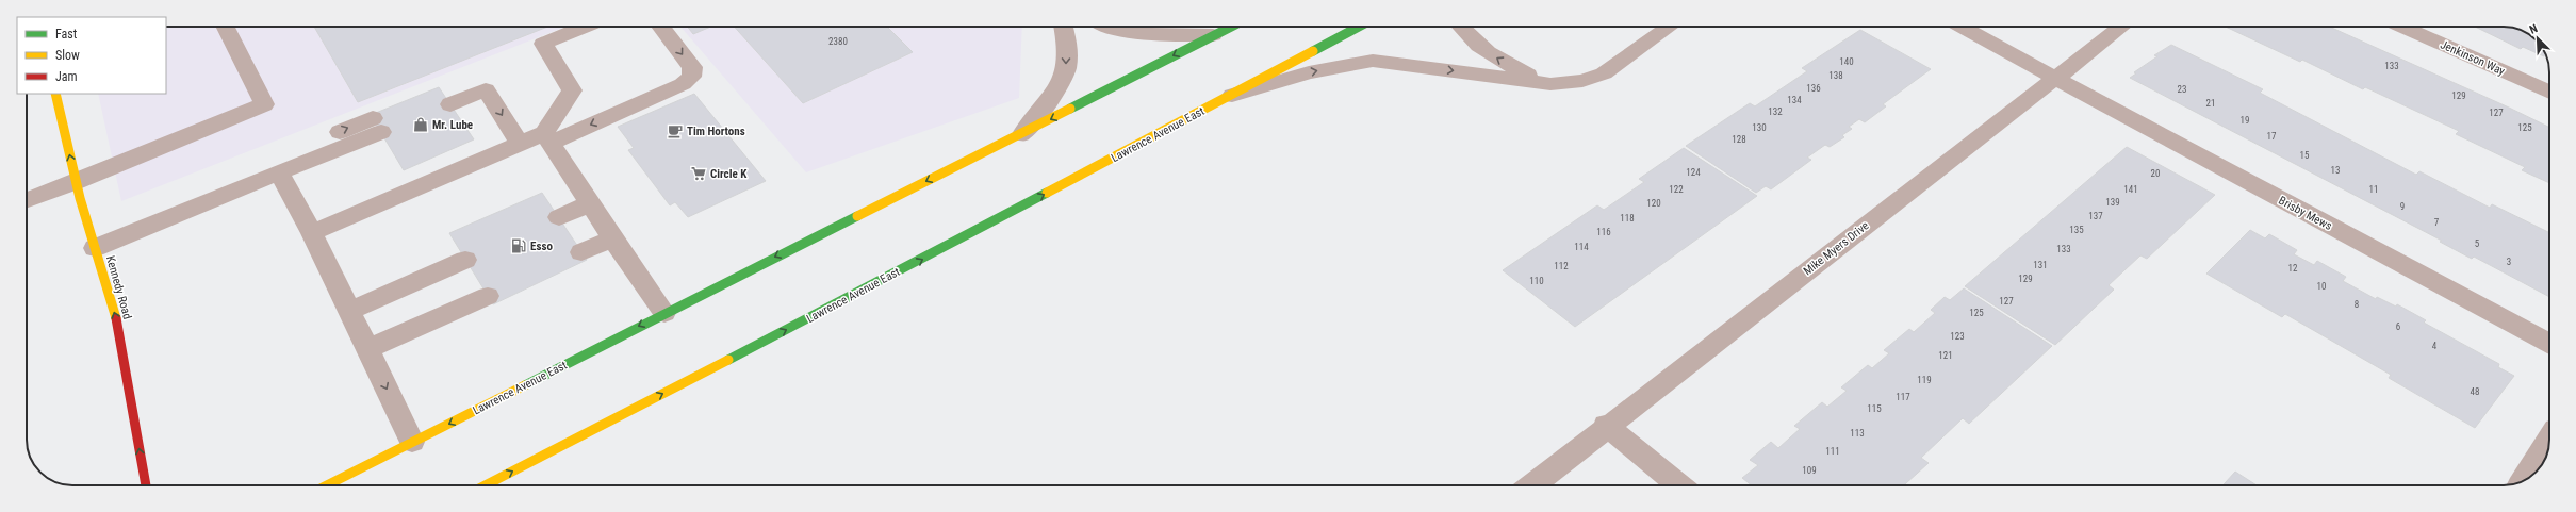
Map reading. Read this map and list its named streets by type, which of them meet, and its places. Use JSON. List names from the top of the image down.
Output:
{
  "streets": {
    "main road": ["Lawrence Avenue East", "Kennedy Road"],
    "street": ["Jenkinson Way", "Brisby Mews", "Mike Myers Drive"]
  },
  "crossings": [
    ["Brisby Mews", "Mike Myers Drive"]
  ],
  "one_way": ["Kennedy Road"],
  "places": {
    "shop": ["Mr. Lube"],
    "cafe": ["Tim Hortons"],
    "supermarket": ["Circle K"],
    "fuel station": ["Esso"]
  },
  "house_numbers": [
    "2380",
    "140",
    "133",
    "138",
    "136",
    "23",
    "129",
    "134",
    "21",
    "132",
    "127",
    "19",
    "130",
    "125",
    "17",
    "128",
    "15",
    "13",
    "124",
    "20",
    "122",
    "141",
    "11",
    "139",
    "120",
    "9",
    "137",
    "118",
    "7",
    "135",
    "116",
    "5",
    "114",
    "133",
    "3",
    "131",
    "112",
    "12",
    "129",
    "110",
    "10",
    "127",
    "8",
    "125",
    "6",
    "123",
    "4",
    "121",
    "119",
    "48",
    "117",
    "115",
    "113",
    "111",
    "109"
  ],
  "legend": ["Fast", "Slow", "Jam"],
  "north": "top left"
}
